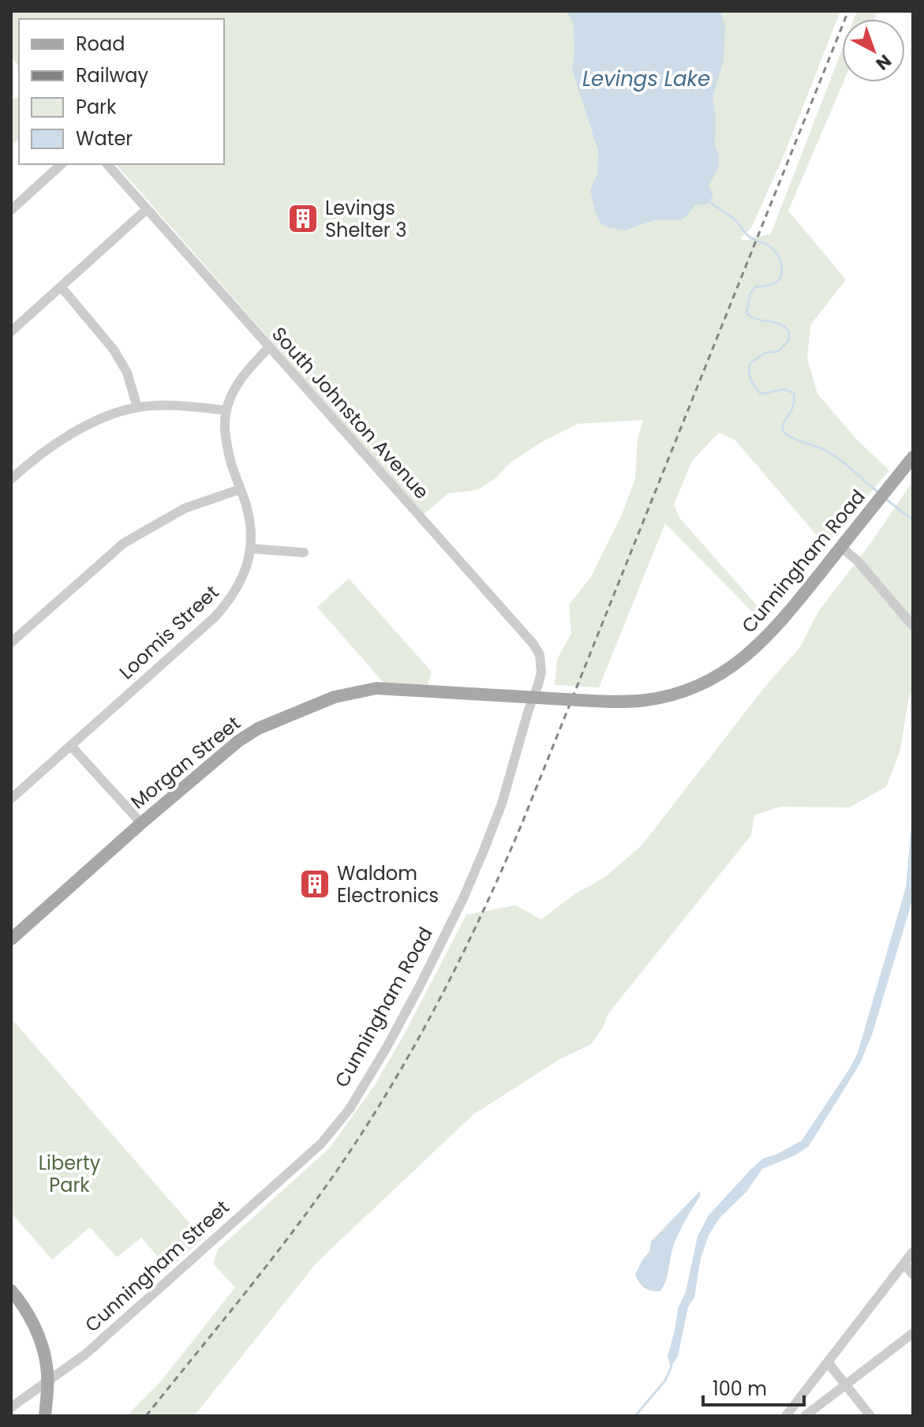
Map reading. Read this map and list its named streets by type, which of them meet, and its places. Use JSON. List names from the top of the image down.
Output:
{
  "streets": {
    "main road": ["Cunningham Road", "Morgan Street"],
    "street": ["South Johnston Avenue", "Loomis Street", "Cunningham Street"]
  },
  "crossings": [
    ["South Johnston Avenue", "Cunningham Road"],
    ["South Johnston Avenue", "Loomis Street"],
    ["South Johnston Avenue", "Morgan Street"],
    ["Cunningham Road", "Morgan Street"],
    ["Cunningham Road", "Cunningham Street"]
  ],
  "water": ["Levings Lake"],
  "parks": ["Liberty Park"],
  "places": {
    "building": ["Levings Shelter 3", "Waldom Electronics"]
  },
  "legend": [
    "Road",
    "Railway",
    "Park",
    "Water"
  ],
  "scale_bar": "100 m",
  "north": "bottom right"
}
